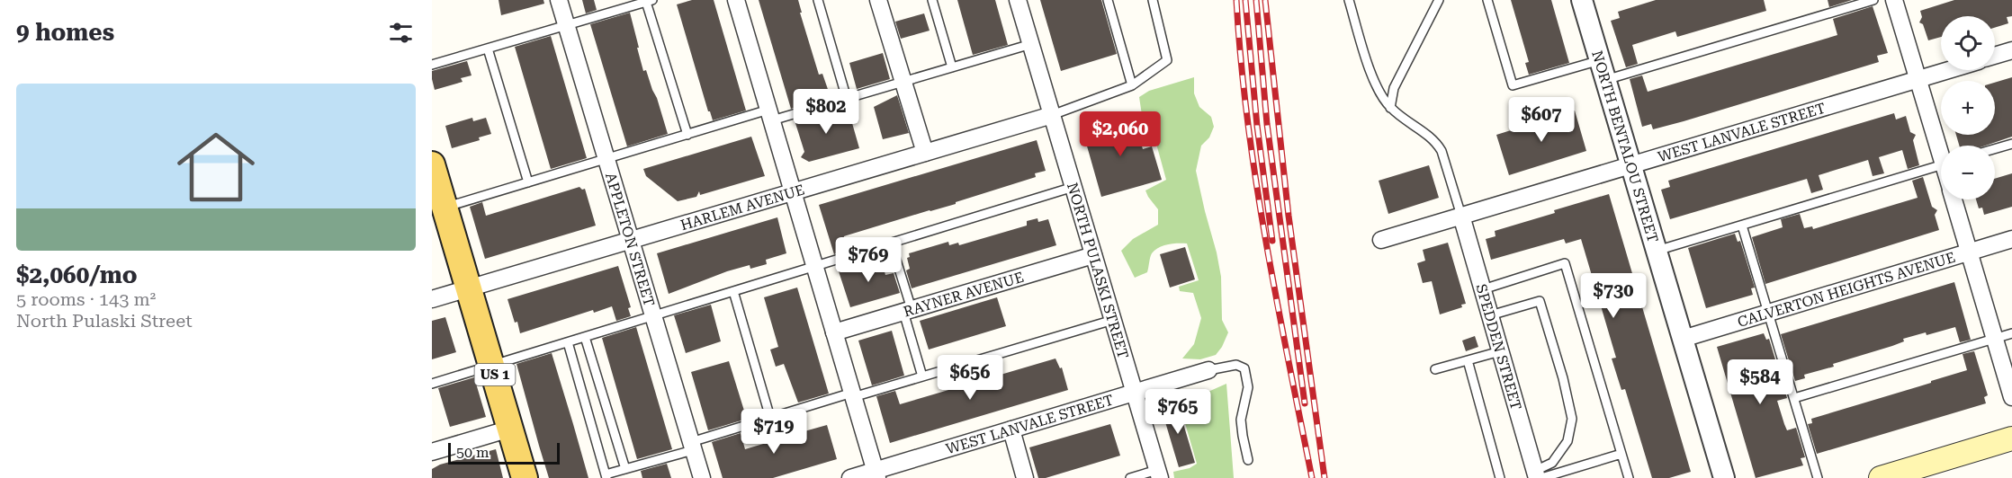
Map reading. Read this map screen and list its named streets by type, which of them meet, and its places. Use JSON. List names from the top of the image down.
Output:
{
  "streets": {
    "main road": ["US 1"],
    "street": [
      "WEST LANVALE STREET",
      "NORTH BENTALOU STREET",
      "HARLEM AVENUE",
      "APPLETON STREET",
      "NORTH PULASKI STREET",
      "CALVERTON HEIGHTS AVENUE",
      "RAYNER AVENUE",
      "SPEDDEN STREET"
    ]
  },
  "crossings": [
    ["WEST LANVALE STREET", "NORTH BENTALOU STREET"],
    ["WEST LANVALE STREET", "NORTH PULASKI STREET"],
    ["WEST LANVALE STREET", "SPEDDEN STREET"],
    ["NORTH BENTALOU STREET", "CALVERTON HEIGHTS AVENUE"],
    ["HARLEM AVENUE", "APPLETON STREET"],
    ["HARLEM AVENUE", "NORTH PULASKI STREET"],
    ["HARLEM AVENUE", "US 1"],
    ["NORTH PULASKI STREET", "RAYNER AVENUE"]
  ],
  "scale_bar": "50 m",
  "page": {
    "heading": "9 homes",
    "map_buttons": ["+", "−"],
    "list": [
      {
        "name": "$2,060/mo",
        "note": "5 rooms · 143 m² · North Pulaski Street"
      }
    ],
    "price": [
      "$802",
      "$607",
      "$2,060",
      "$769",
      "$730",
      "$656",
      "$584",
      "$765",
      "$719"
    ],
    "scale": "50 m"
  }
}
